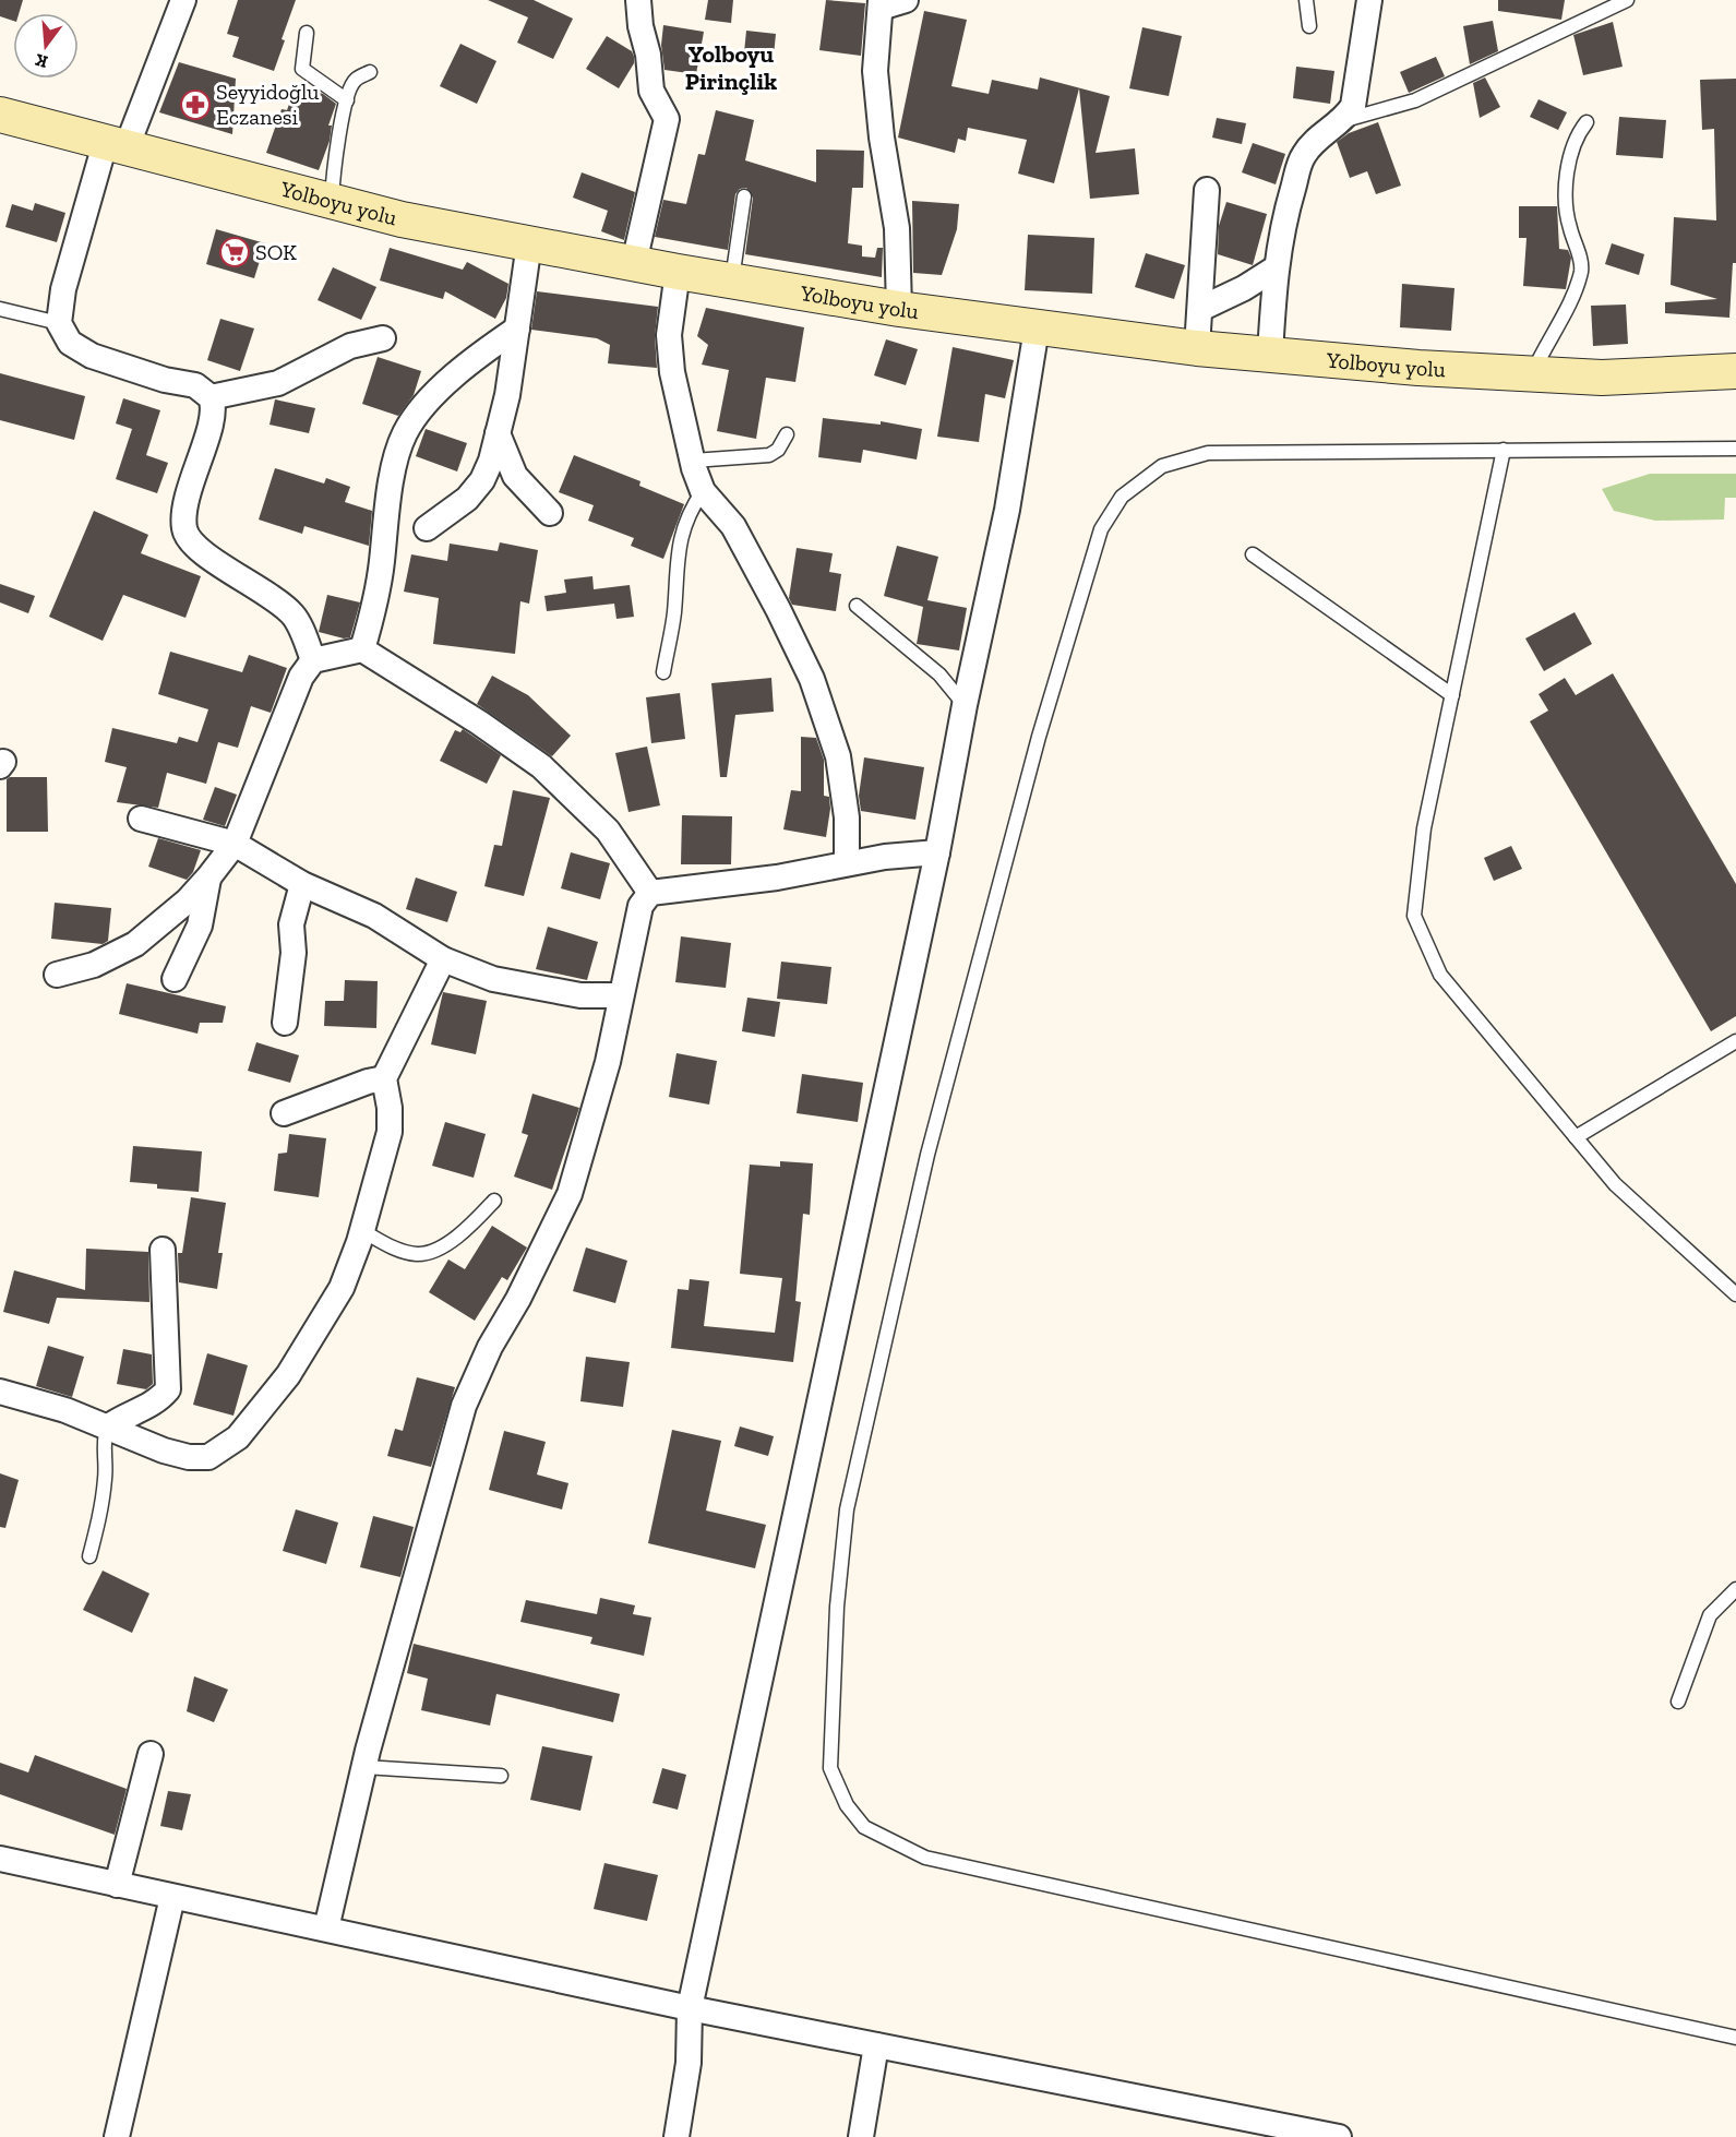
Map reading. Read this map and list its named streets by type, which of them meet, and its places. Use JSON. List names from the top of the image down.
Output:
{
  "streets": {
    "main road": ["Yolboyu yolu"]
  },
  "districts": ["Yolboyu Pirinçlik"],
  "places": {
    "pharmacy": ["Seyyidoğlu Eczanesi"],
    "supermarket": ["SOK"]
  },
  "north": "bottom"
}
